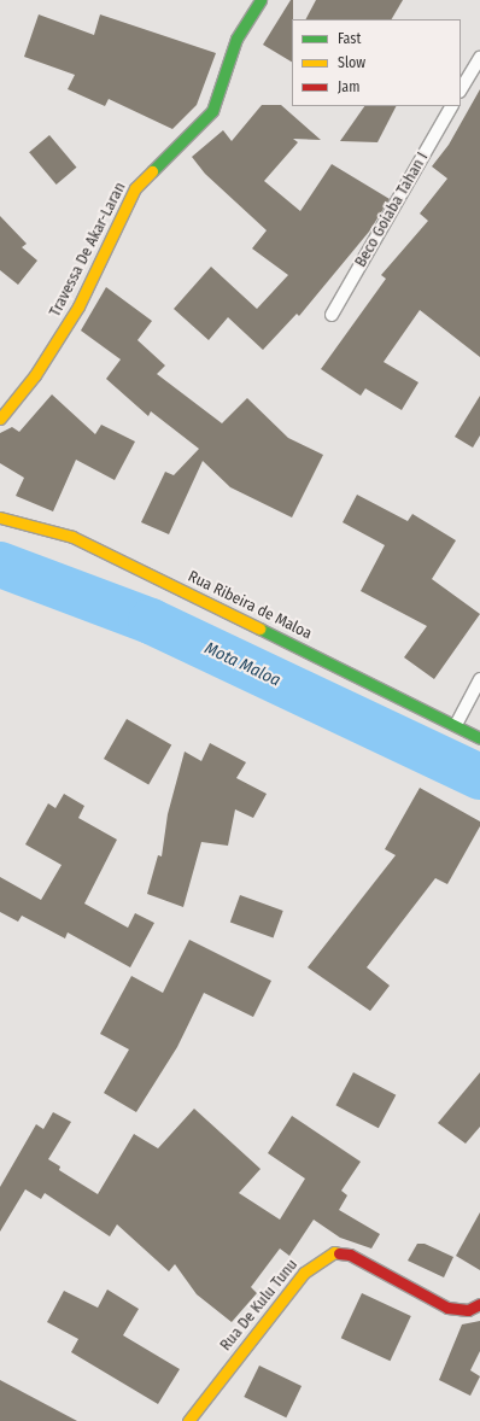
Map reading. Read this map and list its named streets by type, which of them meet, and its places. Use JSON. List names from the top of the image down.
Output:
{
  "streets": {
    "street": ["Travessa De Akar-Laran", "Rua Ribeira de Maloa", "Rua De Kulu Tunu"],
    "lane": ["Beco Goiaba Tahan I"]
  },
  "water": ["Mota Maloa"],
  "legend": ["Fast", "Slow", "Jam"]
}
